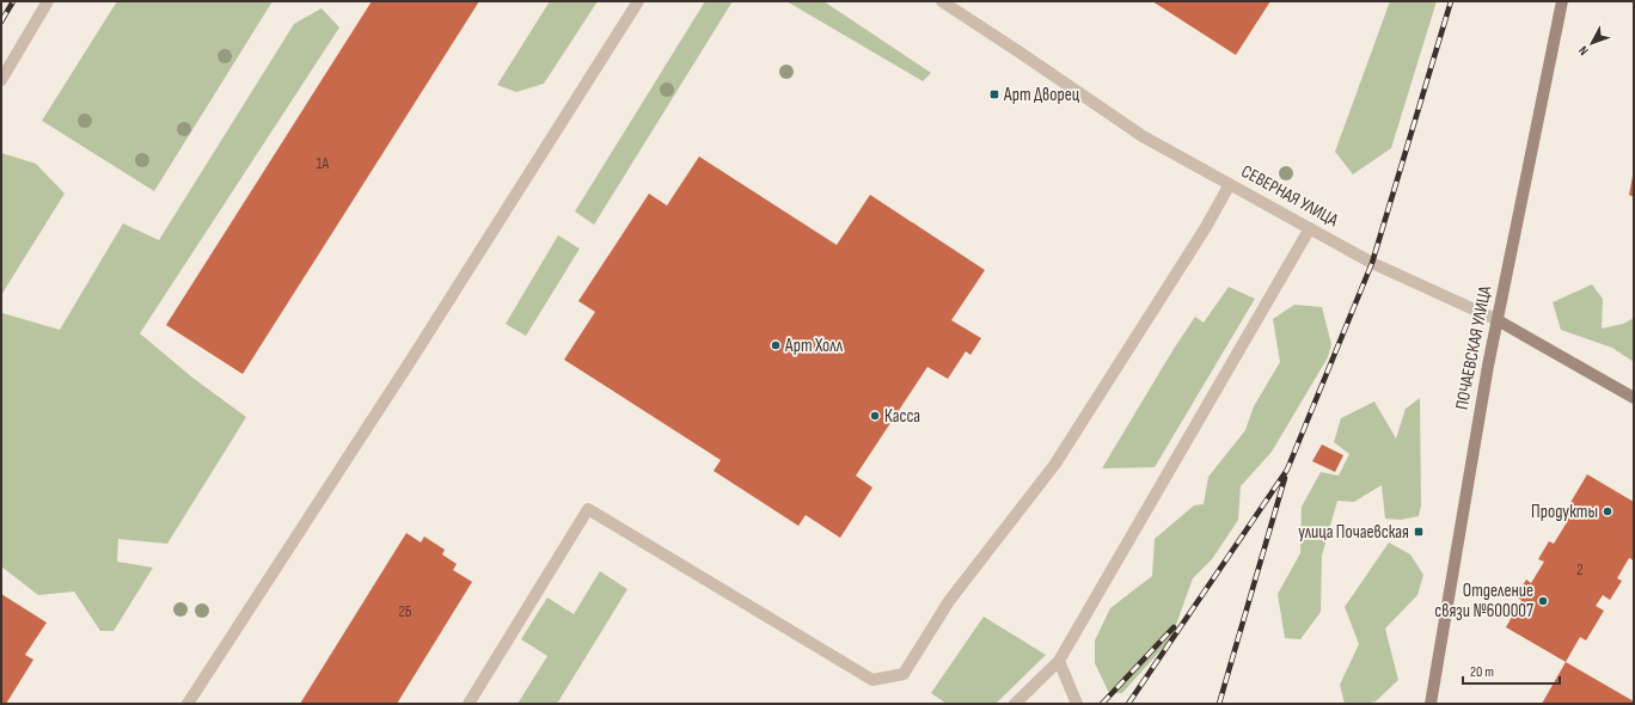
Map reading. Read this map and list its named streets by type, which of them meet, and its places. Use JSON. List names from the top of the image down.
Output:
{
  "streets": {
    "main road": ["СЕВЕРНАЯ УЛИЦА", "ПОЧАЕВСКАЯ УЛИЦА"]
  },
  "crossings": [
    ["СЕВЕРНАЯ УЛИЦА", "ПОЧАЕВСКАЯ УЛИЦА"]
  ],
  "places": {
    "transit": ["Арт Дворец", "улица Почаевская"],
    "other": [
      "Арт Холл",
      "Касса",
      "Продукты",
      "Отделение связи №600007"
    ]
  },
  "house_numbers": ["1А", "2", "2Б"],
  "scale_bar": "20 m",
  "north": "bottom left"
}
